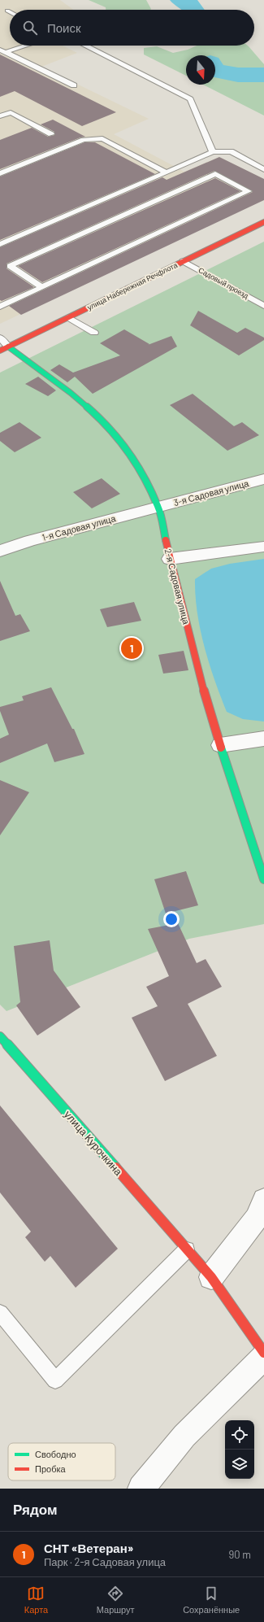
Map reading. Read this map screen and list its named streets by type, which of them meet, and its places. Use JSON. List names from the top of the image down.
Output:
{
  "streets": {
    "street": [
      "улица Набережная Речфлота",
      "3-я Садовая улица",
      "1-я Садовая улица",
      "2-я Садовая улица",
      "улица Курочкина"
    ],
    "lane": ["Садовый проезд"]
  },
  "crossings": [
    ["Садовый проезд", "улица Набережная Речфлота"],
    ["улица Набережная Речфлота", "2-я Садовая улица"],
    ["3-я Садовая улица", "1-я Садовая улица"],
    ["3-я Садовая улица", "2-я Садовая улица"],
    ["1-я Садовая улица", "2-я Садовая улица"]
  ],
  "legend": ["Свободно", "Пробка"],
  "north": "bottom",
  "page": {
    "search": "Поиск",
    "pins": "1",
    "heading": "Рядом",
    "list": [
      {
        "mark": "1",
        "name": "СНТ «Ветеран»",
        "note": "Парк · 2-я Садовая улица",
        "value": "90 m"
      }
    ],
    "nav": ["Карта", "Маршрут", "Сохранённые"]
  }
}
